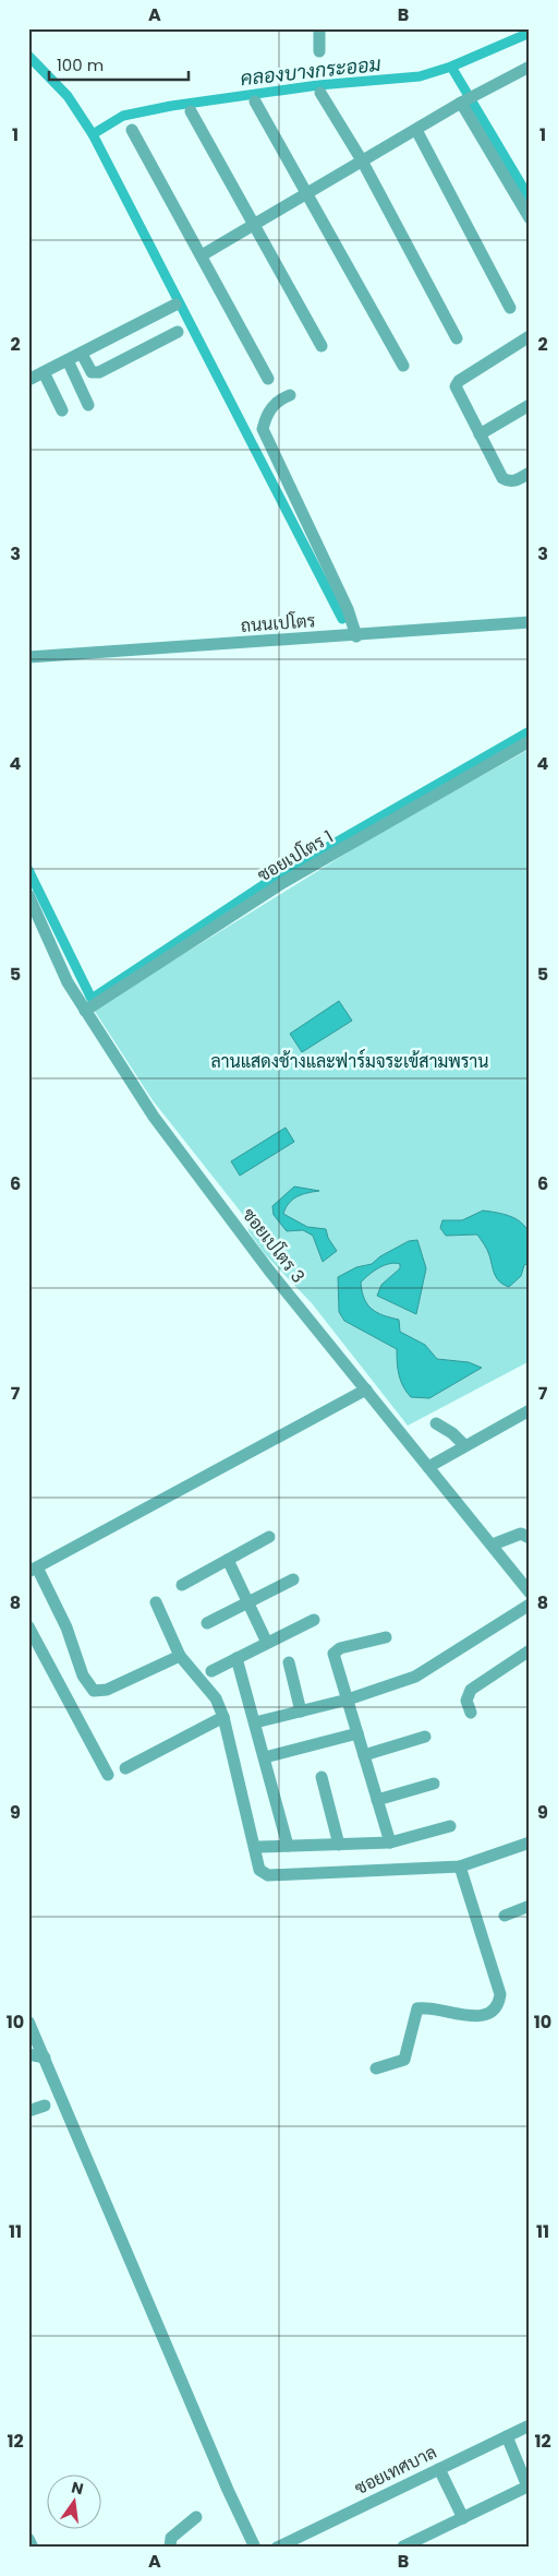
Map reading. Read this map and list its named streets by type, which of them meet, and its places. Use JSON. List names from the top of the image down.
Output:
{
  "streets": {
    "street": [
      "ถนนเปโตร",
      "ซอยเปโตร 1",
      "ซอยเปโตร 3",
      "ซอยเทศบาล"
    ]
  },
  "crossings": [
    ["ซอยเปโตร 1", "ซอยเปโตร 3"]
  ],
  "water": ["คลองบางกระออม"],
  "parks": ["ลานแสดงช้างและฟาร์มจระเข้สามพราน"],
  "scale_bar": "100 m",
  "north": "top",
  "grid": {
    "columns": ["A", "B"],
    "rows": [
      "1",
      "2",
      "3",
      "4",
      "5",
      "6",
      "7",
      "8",
      "9",
      "10",
      "11",
      "12"
    ]
  }
}
